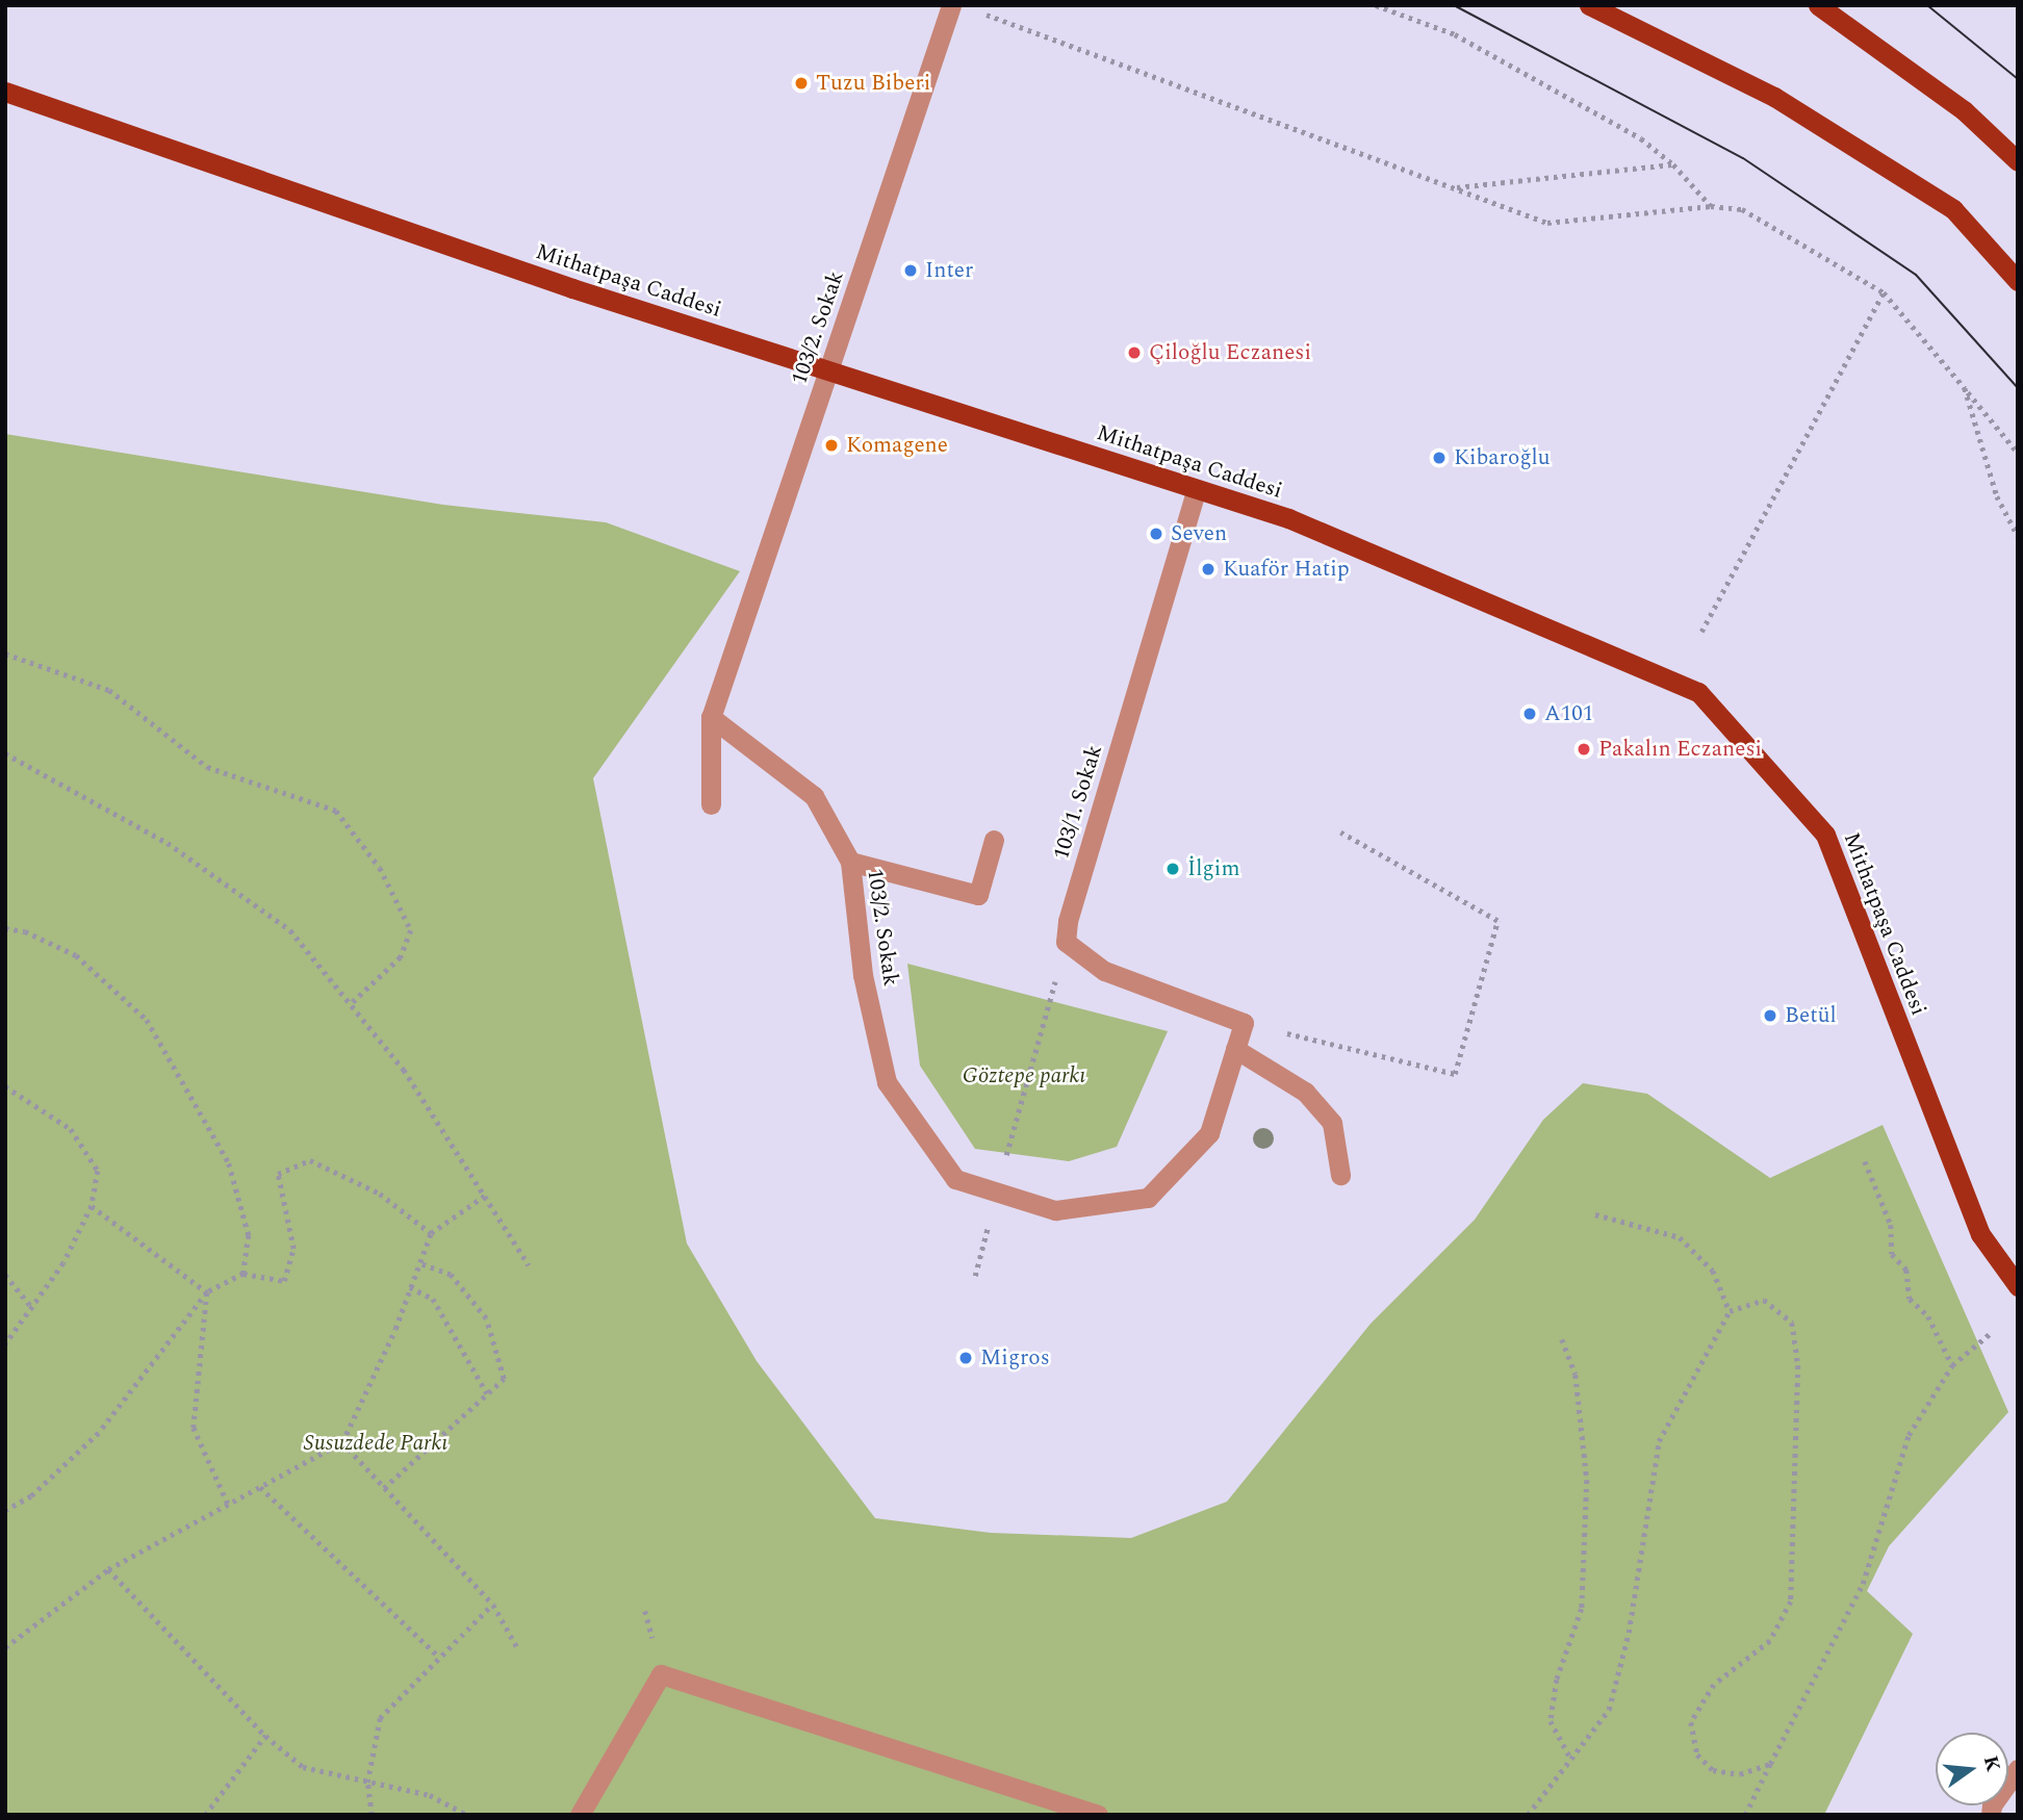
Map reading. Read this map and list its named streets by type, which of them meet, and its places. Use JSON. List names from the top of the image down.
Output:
{
  "streets": {
    "main road": ["Mithatpaşa Caddesi"],
    "street": ["103/2. Sokak", "103/1. Sokak"]
  },
  "crossings": [
    ["Mithatpaşa Caddesi", "103/2. Sokak"],
    ["Mithatpaşa Caddesi", "103/1. Sokak"]
  ],
  "parks": ["Göztepe parkı", "Susuzdede Parkı"],
  "places": [
    "Tuzu Biberi",
    "Inter",
    "Çiloğlu Eczanesi",
    "Komagene",
    "Kibaroğlu",
    "Seven",
    "Kuaför Hatip",
    "A101",
    "Pakalın Eczanesi",
    "İlgim",
    "Betül",
    "Migros"
  ],
  "north": "right"
}
